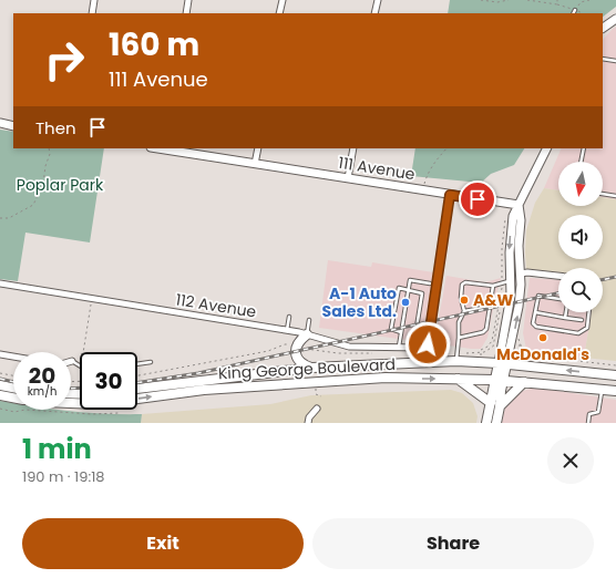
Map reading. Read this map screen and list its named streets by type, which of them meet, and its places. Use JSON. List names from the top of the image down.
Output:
{
  "streets": {
    "main road": ["111 Avenue", "King George Boulevard"],
    "street": ["112 Avenue"]
  },
  "crossings": [
    ["111 Avenue", "112 Avenue"]
  ],
  "parks": ["Poplar Park"],
  "places": ["A&W", "A-1 Auto Sales Ltd.", "McDonald's"],
  "north": "bottom",
  "page": {
    "turn": ["160 m", "111 Avenue"],
    "then": "Then",
    "speed": "20 km/h",
    "limit": "30",
    "heading": ["1 min", "190 m · 19:18"],
    "buttons": ["Exit", "Share"]
  }
}
